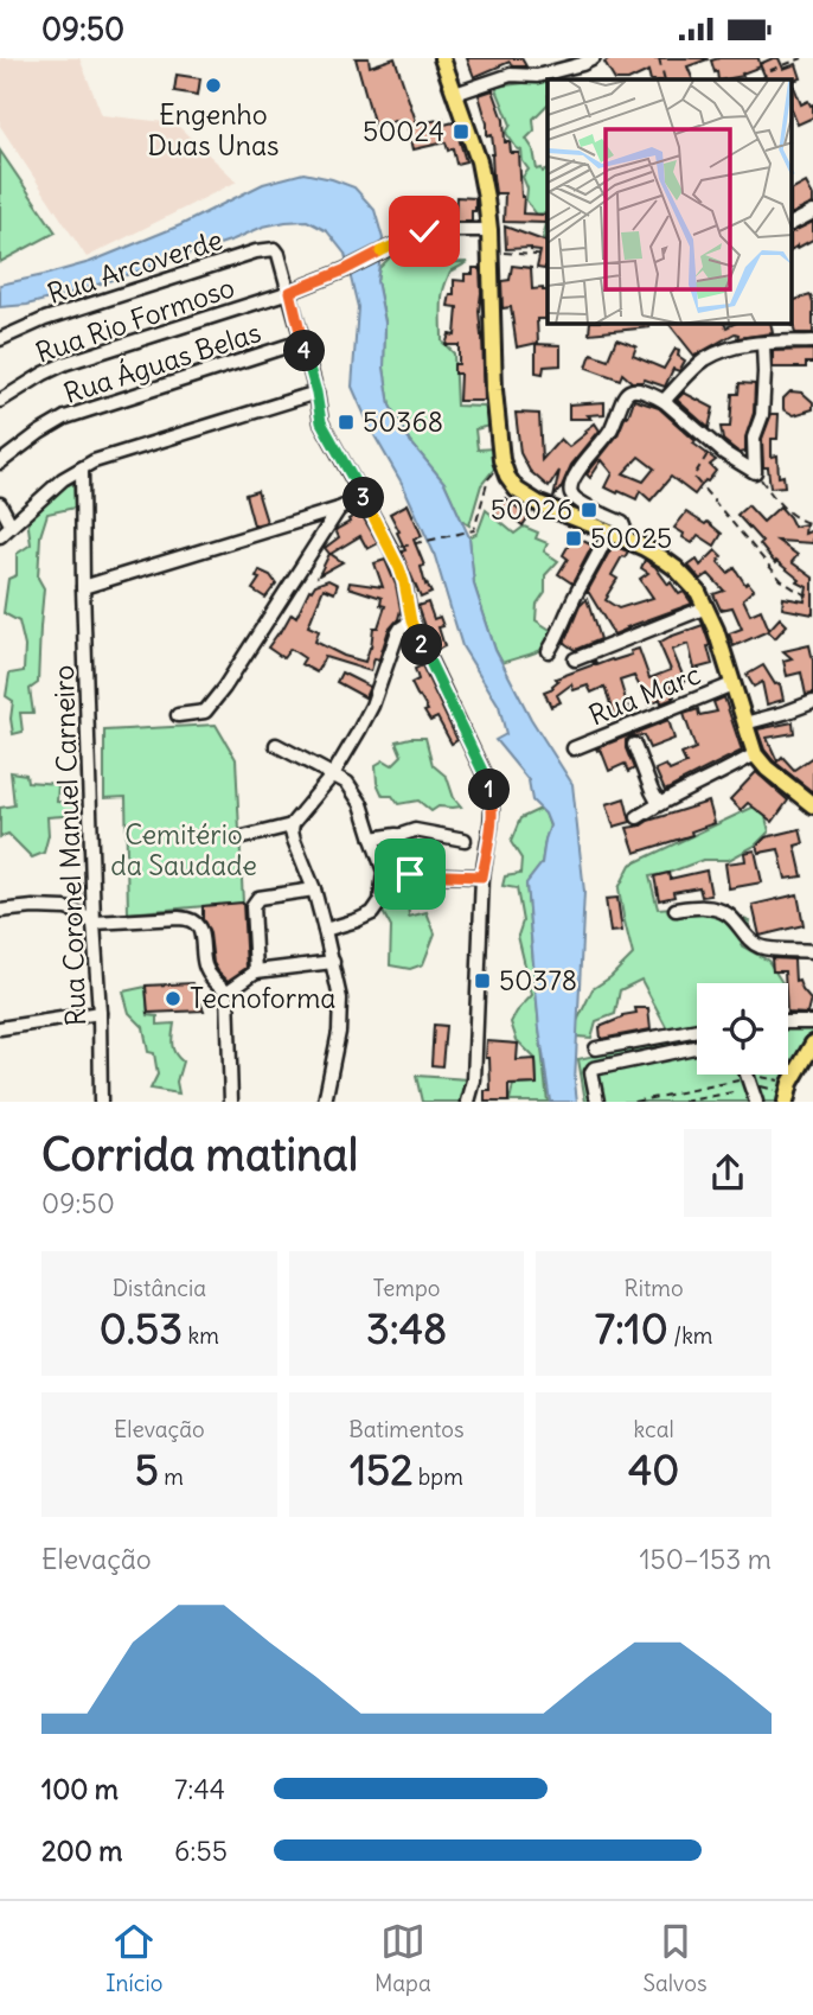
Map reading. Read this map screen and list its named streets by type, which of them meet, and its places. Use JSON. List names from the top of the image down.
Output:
{
  "streets": {
    "street": [
      "Rua Arcoverde",
      "Rua Rio Formoso",
      "Rua Águas Belas",
      "Rua Marc",
      "Rua Coronel Manuel Carneiro"
    ]
  },
  "crossings": [
    ["Rua Arcoverde", "Rua Rio Formoso"]
  ],
  "parks": ["Cemitério da Saudade"],
  "places": {
    "other": ["Engenho Duas Unas", "Tecnoforma"],
    "transit": [
      "50024",
      "50368",
      "50026",
      "50025",
      "50378"
    ]
  },
  "page": {
    "status": "09:50",
    "pins": [
      "4",
      "3",
      "2",
      "1"
    ],
    "heading": ["Corrida matinal", "09:50"],
    "stats": [
      ["Distância", "0.53 km"],
      ["Tempo", "3:48"],
      ["Ritmo", "7:10 /km"],
      ["Elevação", "5 m"],
      ["Batimentos", "152 bpm"],
      ["kcal", "40"]
    ],
    "chart": ["Elevação", "150–153 m"],
    "list": [
      {
        "name": "100 m",
        "note": "7:44"
      },
      {
        "name": "200 m",
        "note": "6:55"
      }
    ],
    "tabs": ["Início", "Mapa", "Salvos"]
  }
}
